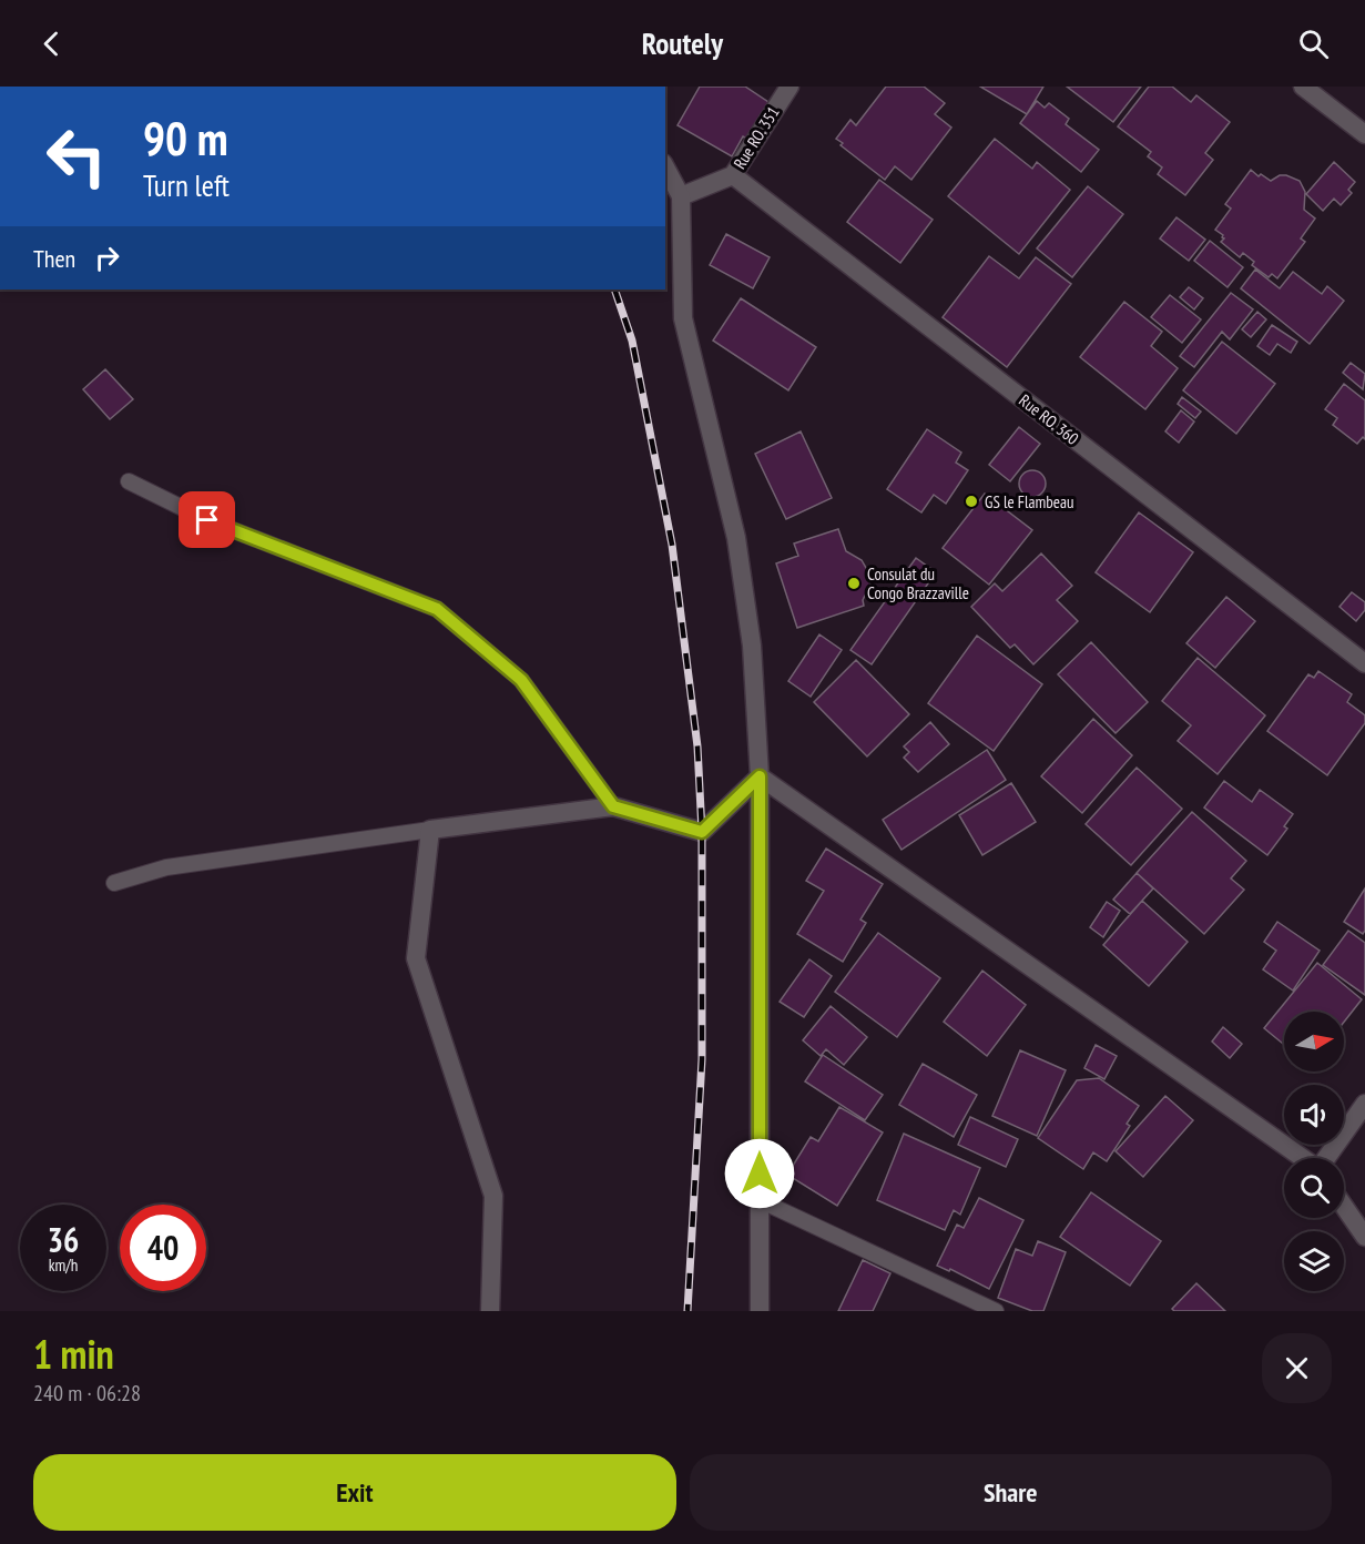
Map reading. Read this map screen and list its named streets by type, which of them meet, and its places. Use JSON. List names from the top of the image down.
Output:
{
  "streets": {
    "street": ["Rue RO. 351", "Rue RO. 360"]
  },
  "crossings": [
    ["Rue RO. 351", "Rue RO. 360"]
  ],
  "places": ["GS le Flambeau", "Consulat du Congo Brazzaville"],
  "north": "right",
  "page": {
    "header": "Routely",
    "turn": ["90 m", "Turn left"],
    "then": "Then",
    "speed": "36 km/h",
    "limit": "40",
    "heading": ["1 min", "240 m · 06:28"],
    "buttons": ["Exit", "Share"]
  }
}
